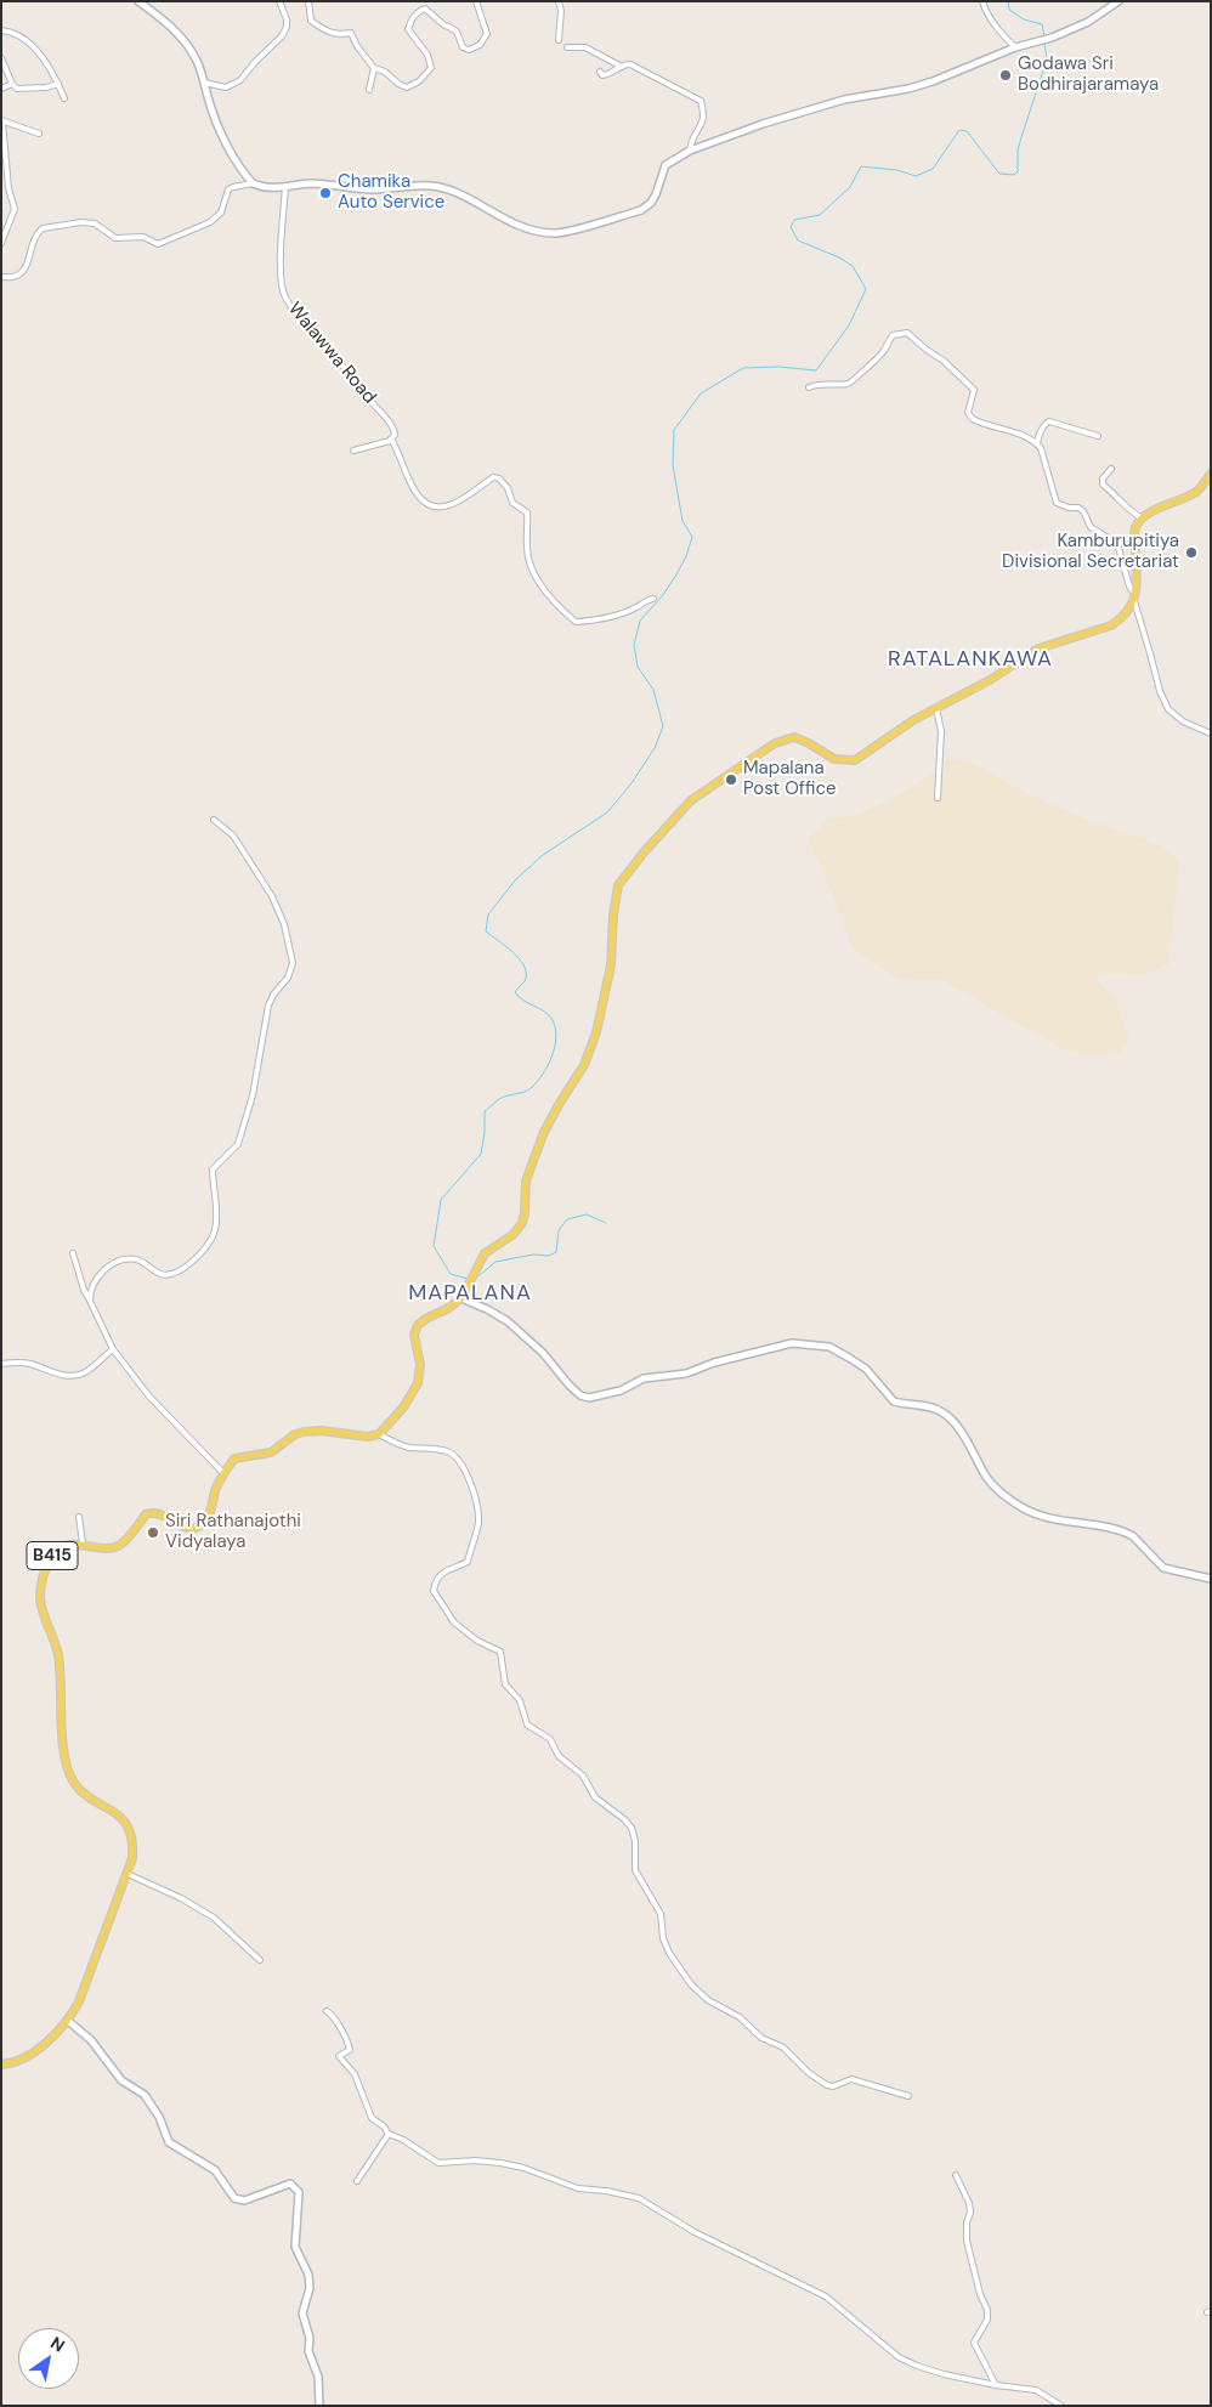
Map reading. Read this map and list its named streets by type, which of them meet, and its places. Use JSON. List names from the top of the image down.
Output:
{
  "streets": {
    "main road": ["B415"],
    "street": ["Walawwa Road"]
  },
  "districts": ["RATALANKAWA", "MAPALANA"],
  "places": [
    "Godawa Sri Bodhirajaramaya",
    "Chamika Auto Service",
    "Kamburupitiya Divisional Secretariat",
    "Mapalana Post Office",
    "Siri Rathanajothi Vidyalaya"
  ],
  "north": "top right"
}
